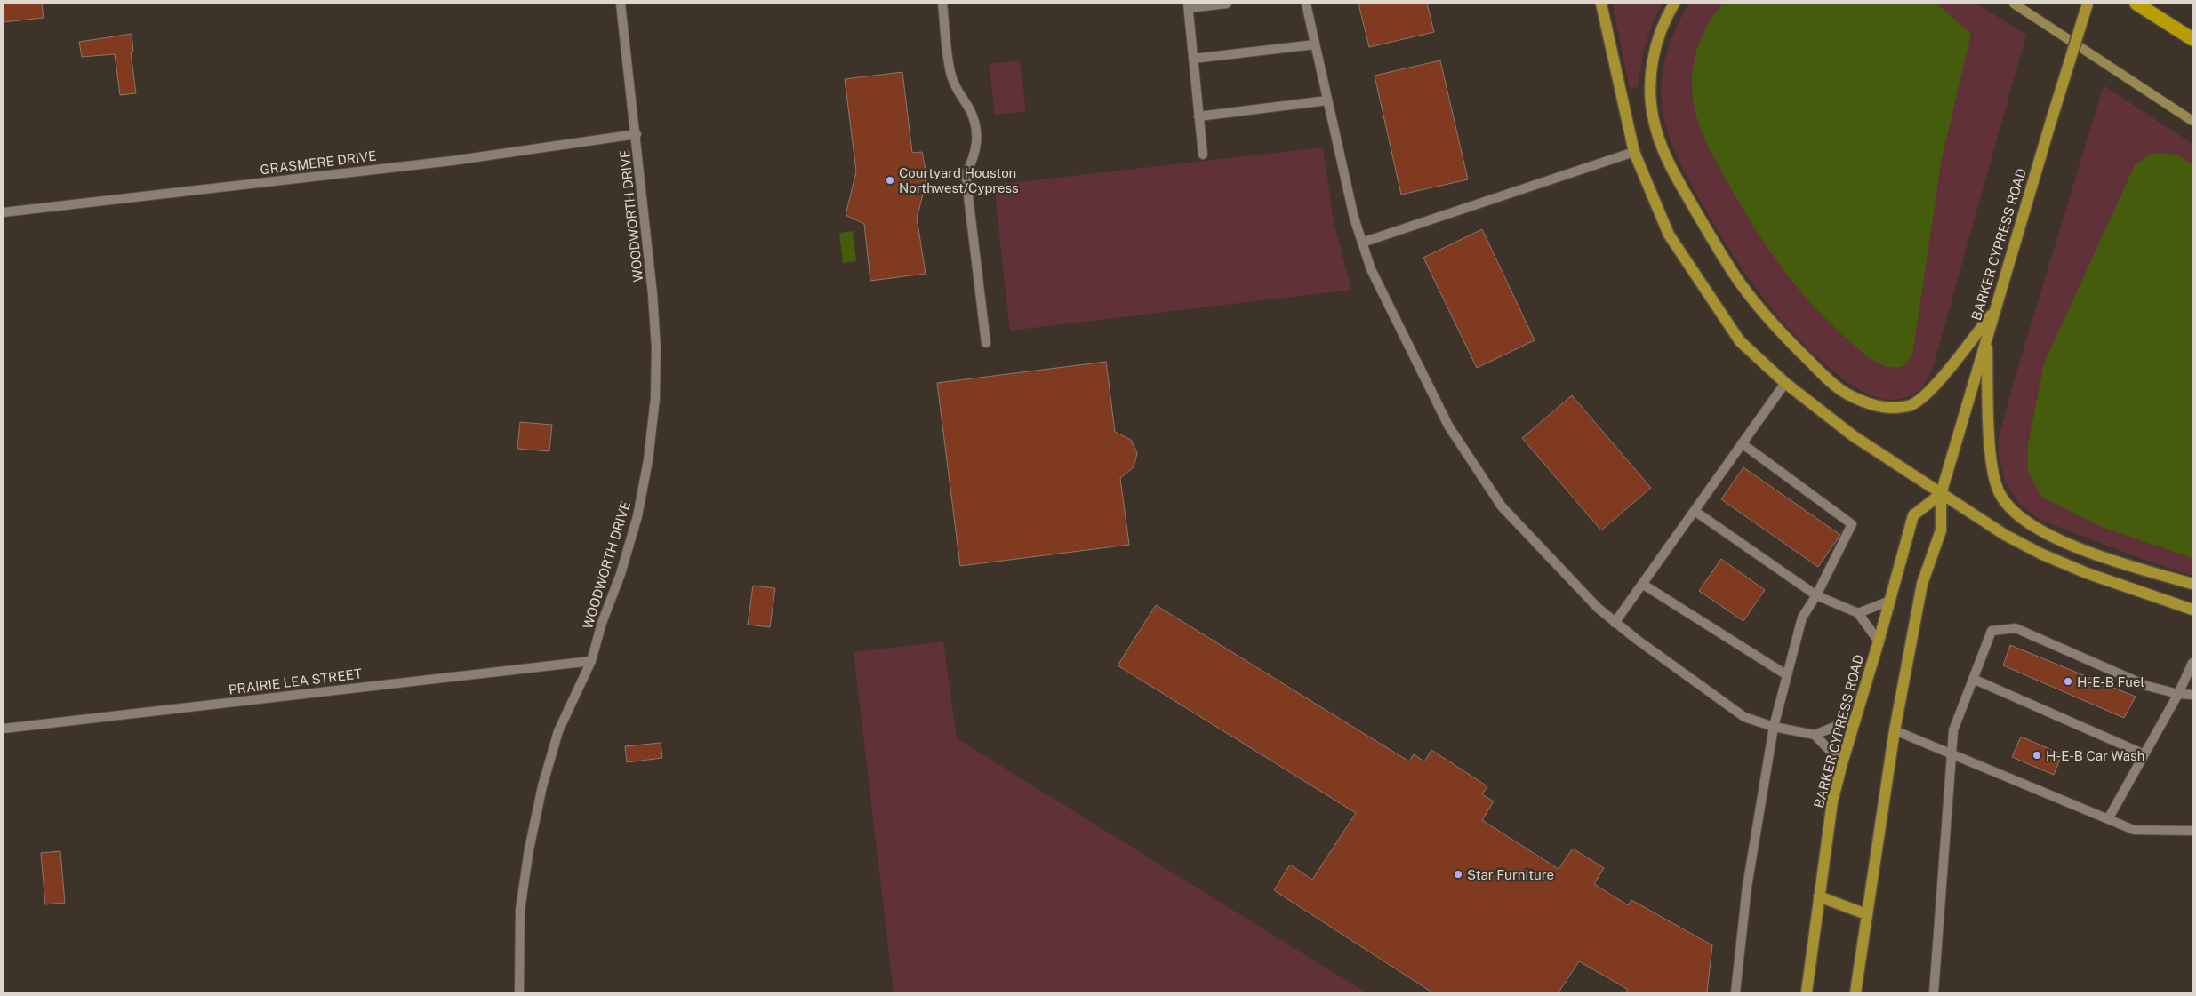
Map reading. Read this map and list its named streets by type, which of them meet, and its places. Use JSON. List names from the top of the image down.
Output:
{
  "streets": {
    "main road": ["BARKER CYPRESS ROAD"],
    "street": ["GRASMERE DRIVE", "WOODWORTH DRIVE", "PRAIRIE LEA STREET"]
  },
  "crossings": [
    ["GRASMERE DRIVE", "WOODWORTH DRIVE"],
    ["WOODWORTH DRIVE", "PRAIRIE LEA STREET"]
  ],
  "places": [
    "Courtyard Houston Northwest/Cypress",
    "H-E-B Fuel",
    "H-E-B Car Wash",
    "Star Furniture"
  ]
}
